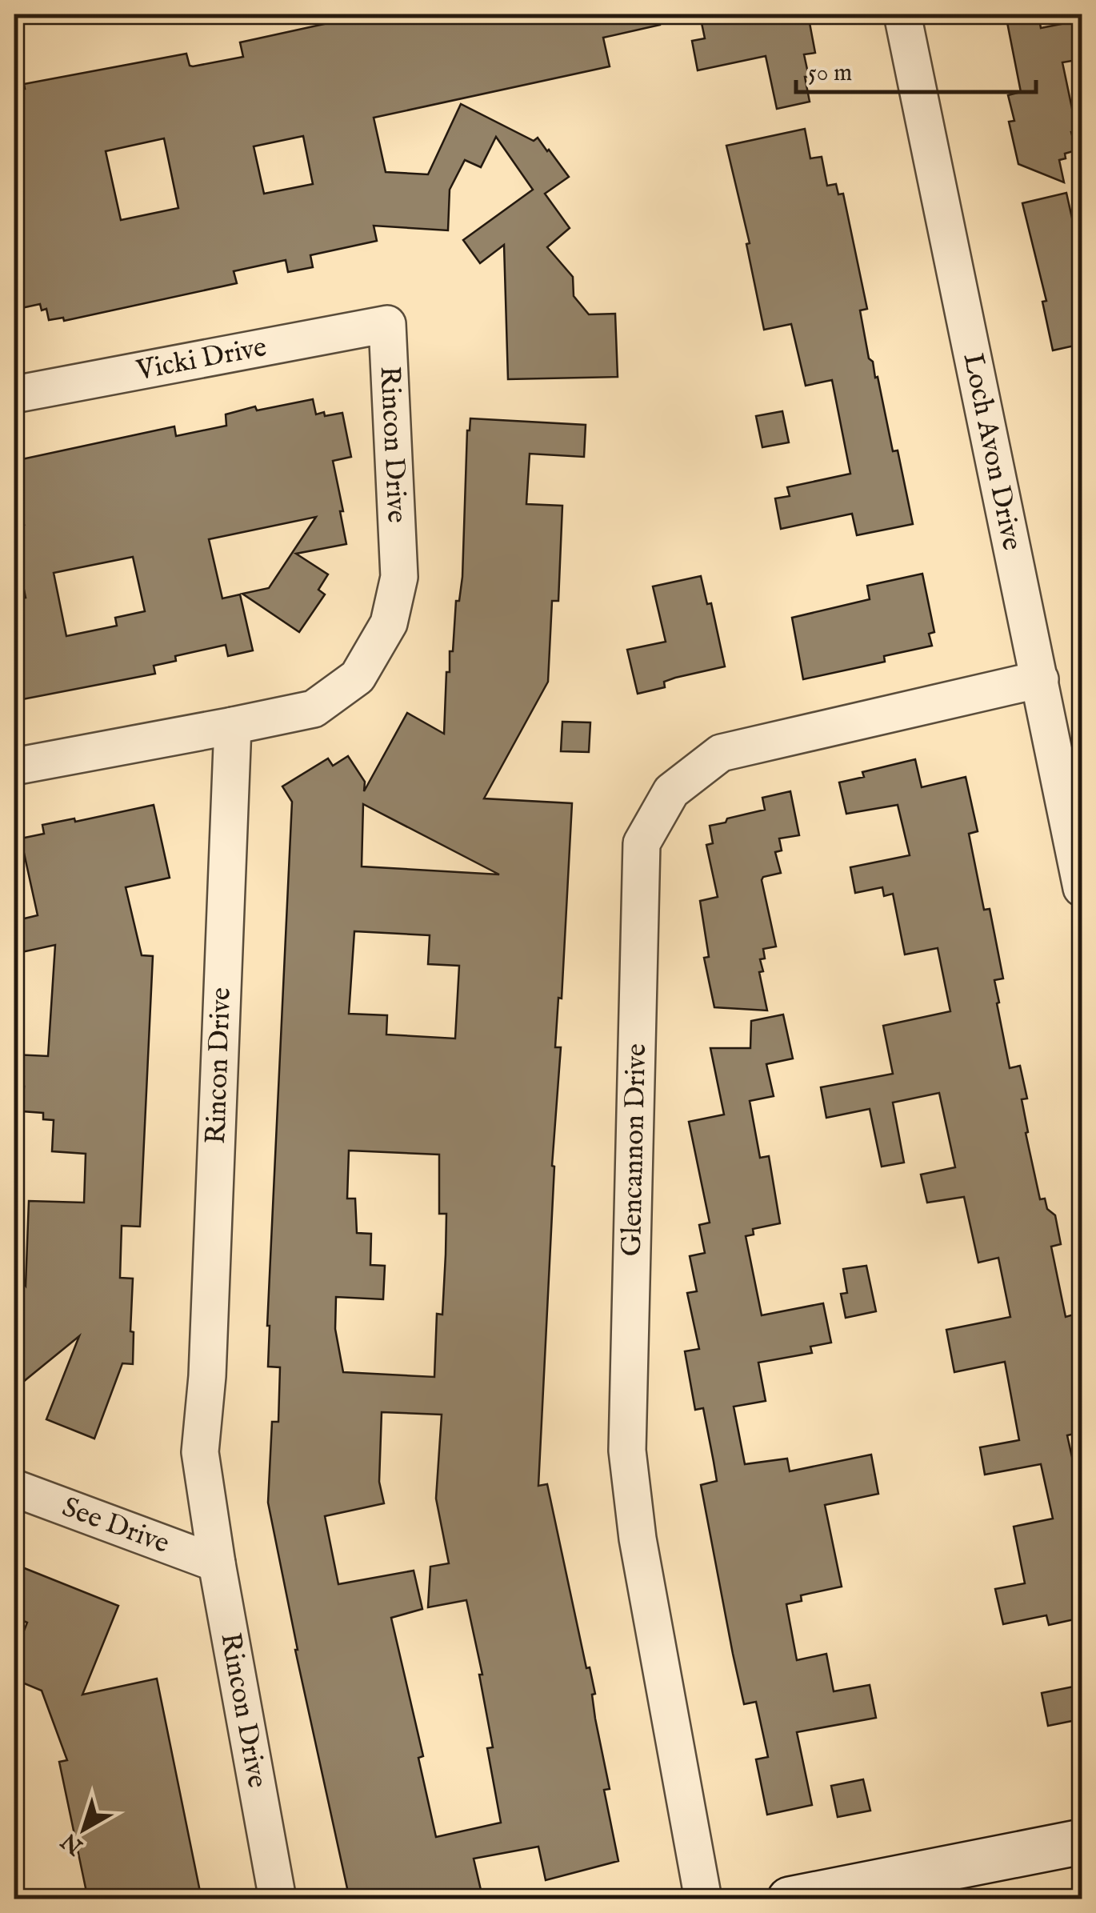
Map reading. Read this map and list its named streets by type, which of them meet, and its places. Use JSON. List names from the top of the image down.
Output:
{
  "streets": {
    "street": [
      "Vicki Drive",
      "Rincon Drive",
      "Loch Avon Drive",
      "Glencannon Drive",
      "See Drive"
    ]
  },
  "crossings": [
    ["Vicki Drive", "Rincon Drive"],
    ["Rincon Drive", "See Drive"],
    ["Loch Avon Drive", "Glencannon Drive"]
  ],
  "scale_bar": "50 m",
  "north": "bottom left"
}
